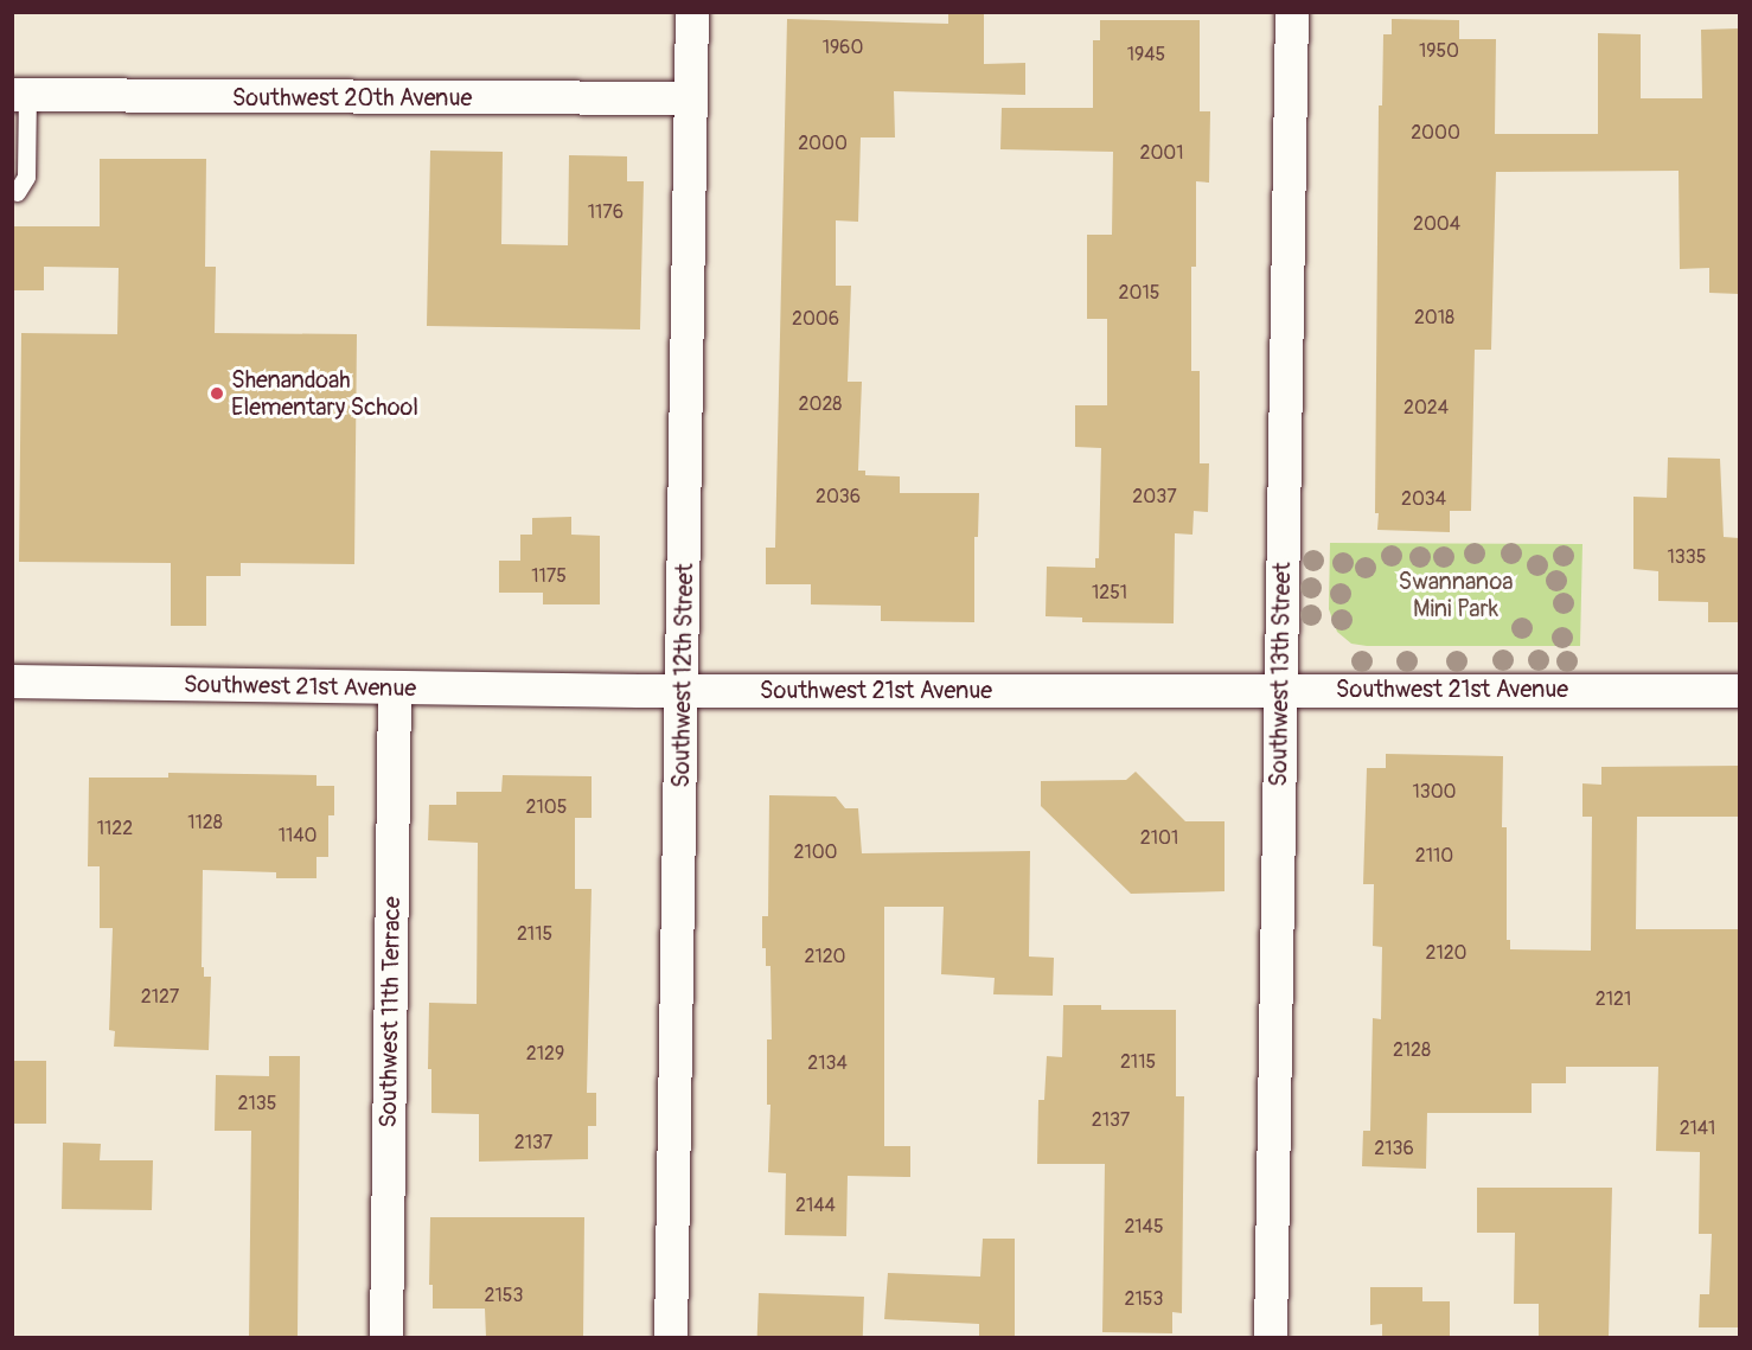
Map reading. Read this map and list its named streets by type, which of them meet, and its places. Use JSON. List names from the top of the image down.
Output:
{
  "streets": {
    "street": [
      "Southwest 20th Avenue",
      "Southwest 13th Street",
      "Southwest 12th Street",
      "Southwest 21st Avenue",
      "Southwest 11th Terrace"
    ]
  },
  "crossings": [
    ["Southwest 20th Avenue", "Southwest 12th Street"],
    ["Southwest 13th Street", "Southwest 21st Avenue"],
    ["Southwest 12th Street", "Southwest 21st Avenue"],
    ["Southwest 21st Avenue", "Southwest 11th Terrace"]
  ],
  "parks": ["Swannanoa Mini Park"],
  "places": ["Shenandoah Elementary School"],
  "house_numbers": [
    "1960",
    "1950",
    "1945",
    "2000",
    "2000",
    "2001",
    "1176",
    "2004",
    "2015",
    "2018",
    "2006",
    "2028",
    "2024",
    "2036",
    "2037",
    "2034",
    "1335",
    "1175",
    "1251",
    "1300",
    "2105",
    "1128",
    "1122",
    "1140",
    "2101",
    "2100",
    "2110",
    "2115",
    "2120",
    "2120",
    "2127",
    "2121",
    "2128",
    "2129",
    "2115",
    "2134",
    "2135",
    "2137",
    "2141",
    "2137",
    "2136",
    "2144",
    "2145",
    "2153",
    "2153"
  ]
}
